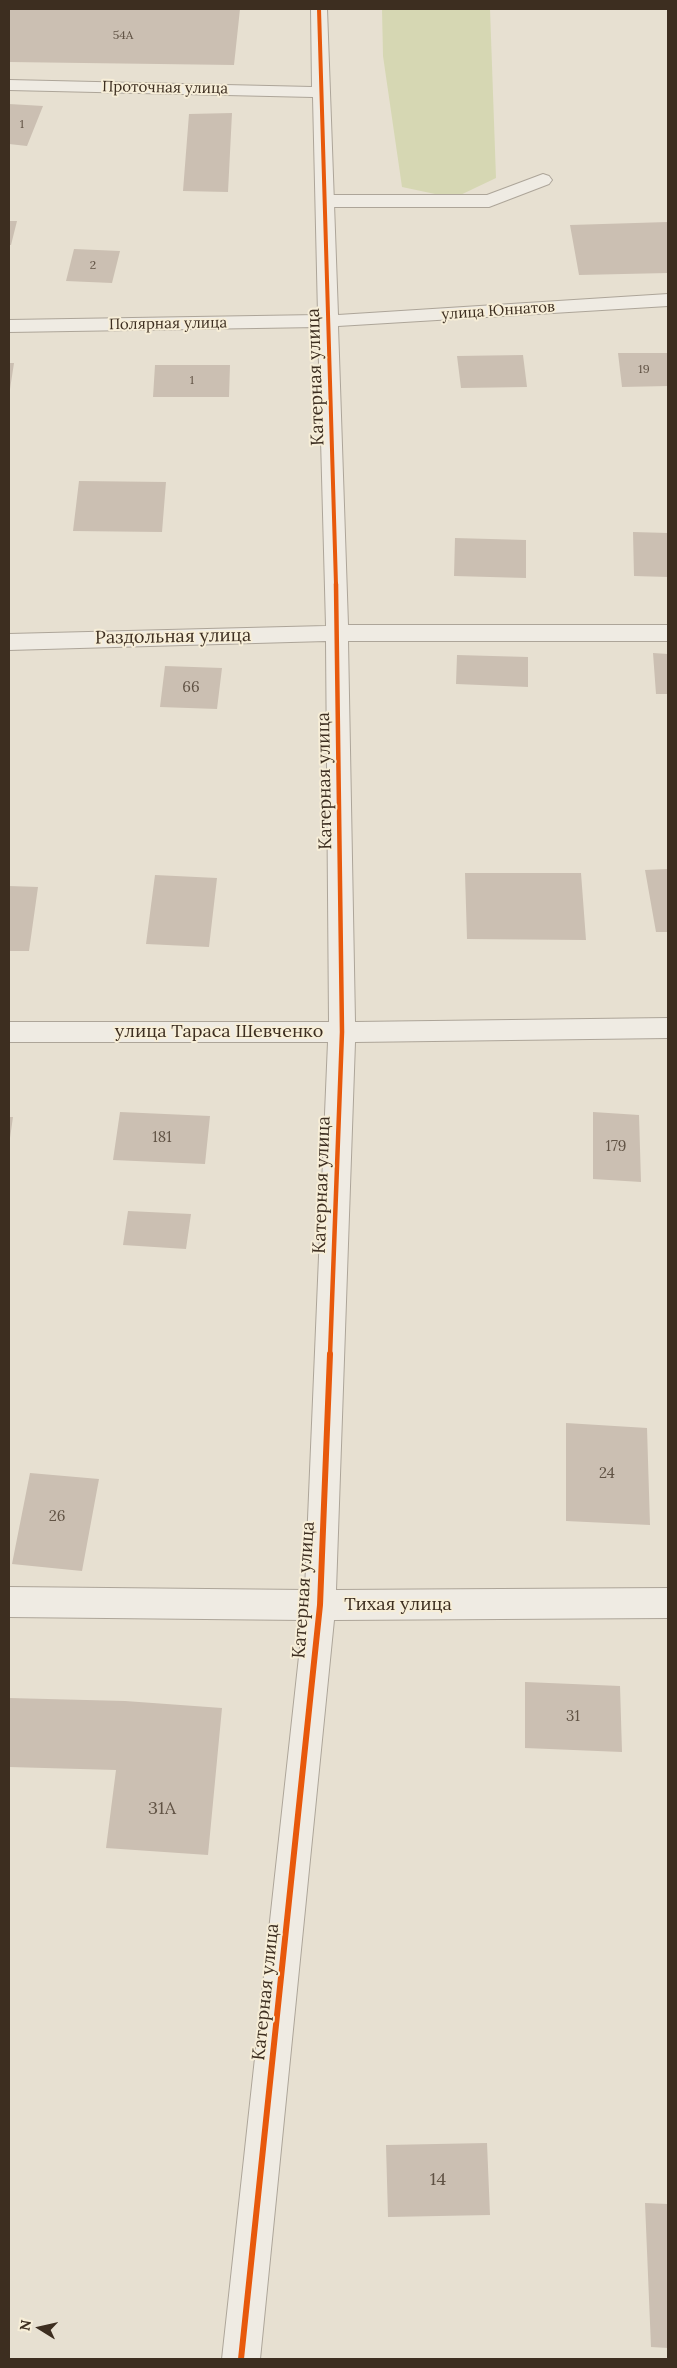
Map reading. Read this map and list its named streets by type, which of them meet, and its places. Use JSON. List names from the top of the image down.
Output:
{
  "streets": {
    "street": [
      "Проточная улица",
      "улица Юннатов",
      "Полярная улица",
      "Катерная улица",
      "Раздольная улица",
      "улица Тараса Шевченко",
      "Тихая улица"
    ]
  },
  "crossings": [
    ["Проточная улица", "Катерная улица"],
    ["улица Юннатов", "Полярная улица"],
    ["улица Юннатов", "Катерная улица"],
    ["Полярная улица", "Катерная улица"],
    ["Катерная улица", "Раздольная улица"],
    ["Катерная улица", "улица Тараса Шевченко"],
    ["Катерная улица", "Тихая улица"]
  ],
  "house_numbers": [
    "54А",
    "1",
    "2",
    "19",
    "1",
    "66",
    "181",
    "179",
    "24",
    "26",
    "31",
    "31А",
    "14"
  ],
  "north": "left"
}
